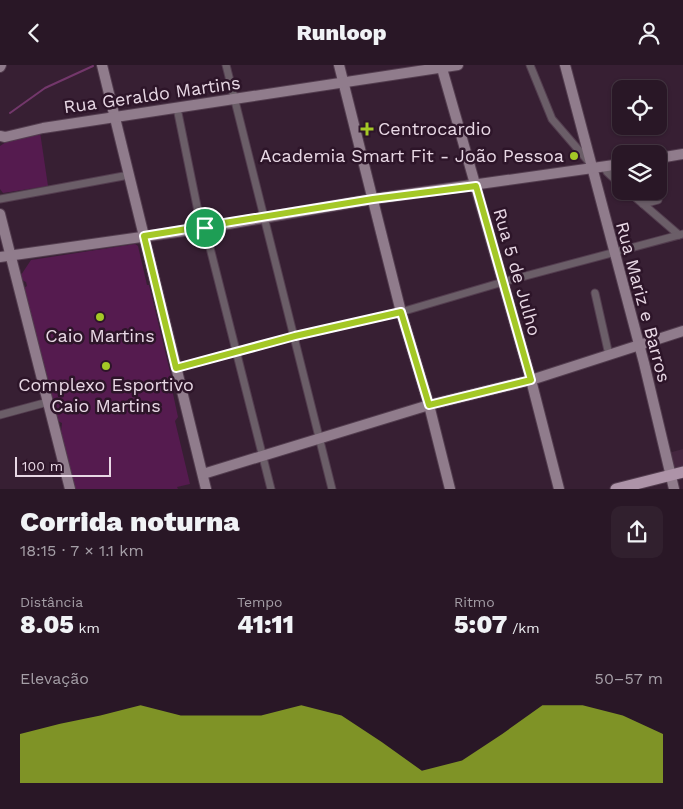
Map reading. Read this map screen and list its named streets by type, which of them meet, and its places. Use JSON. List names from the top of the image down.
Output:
{
  "streets": {
    "street": ["Rua Geraldo Martins", "Rua 5 de Julho", "Rua Mariz e Barros"]
  },
  "crossings": [
    ["Rua Geraldo Martins", "Rua 5 de Julho"]
  ],
  "places": {
    "health": ["Centrocardio"],
    "other": ["Academia Smart Fit - João Pessoa", "Caio Martins", "Complexo Esportivo Caio Martins"]
  },
  "scale_bar": "100 m",
  "page": {
    "header": "Runloop",
    "scale": "100 m",
    "heading": ["Corrida noturna", "18:15 · 7 × 1.1 km"],
    "stats": [
      ["Distância", "8.05 km"],
      ["Tempo", "41:11"],
      ["Ritmo", "5:07 /km"]
    ],
    "chart": ["Elevação", "50–57 m"]
  }
}
